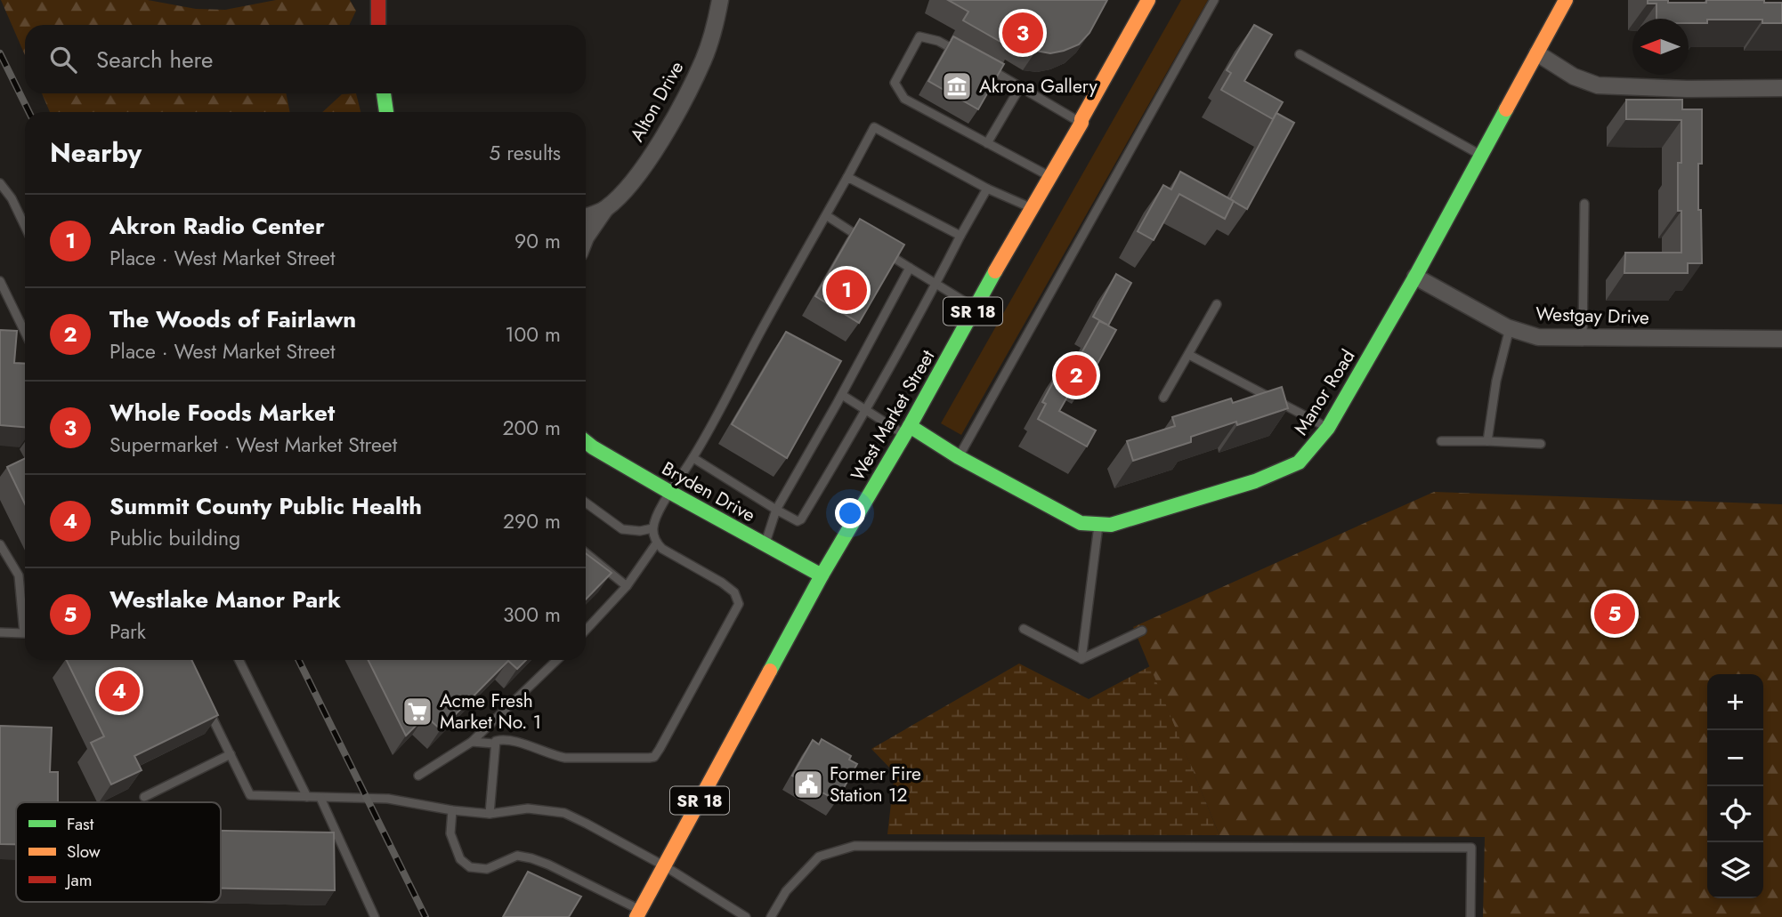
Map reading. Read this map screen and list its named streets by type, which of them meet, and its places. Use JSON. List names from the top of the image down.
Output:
{
  "streets": {
    "street": [
      "Alton Drive",
      "SR 18",
      "Westgay Drive",
      "Manor Road",
      "West Market Street",
      "Bryden Drive"
    ]
  },
  "crossings": [
    ["Westgay Drive", "Manor Road"],
    ["Manor Road", "West Market Street"],
    ["West Market Street", "Bryden Drive"]
  ],
  "places": {
    "museum": ["Akrona Gallery"],
    "supermarket": ["Acme Fresh Market No. 1"],
    "public building": ["Former Fire Station 12"]
  },
  "legend": ["Fast", "Slow", "Jam"],
  "north": "left",
  "page": {
    "pins": [
      "3",
      "1",
      "2",
      "5",
      "4"
    ],
    "search": "Search here",
    "heading": ["Nearby", "5 results"],
    "list": [
      {
        "mark": "1",
        "name": "Akron Radio Center",
        "note": "Place · West Market Street",
        "value": "90 m"
      },
      {
        "mark": "2",
        "name": "The Woods of Fairlawn",
        "note": "Place · West Market Street",
        "value": "100 m"
      },
      {
        "mark": "3",
        "name": "Whole Foods Market",
        "note": "Supermarket · West Market Street",
        "value": "200 m"
      },
      {
        "mark": "4",
        "name": "Summit County Public Health",
        "note": "Public building",
        "value": "290 m"
      },
      {
        "mark": "5",
        "name": "Westlake Manor Park",
        "note": "Park",
        "value": "300 m"
      }
    ],
    "map_buttons": ["+", "−"]
  }
}
